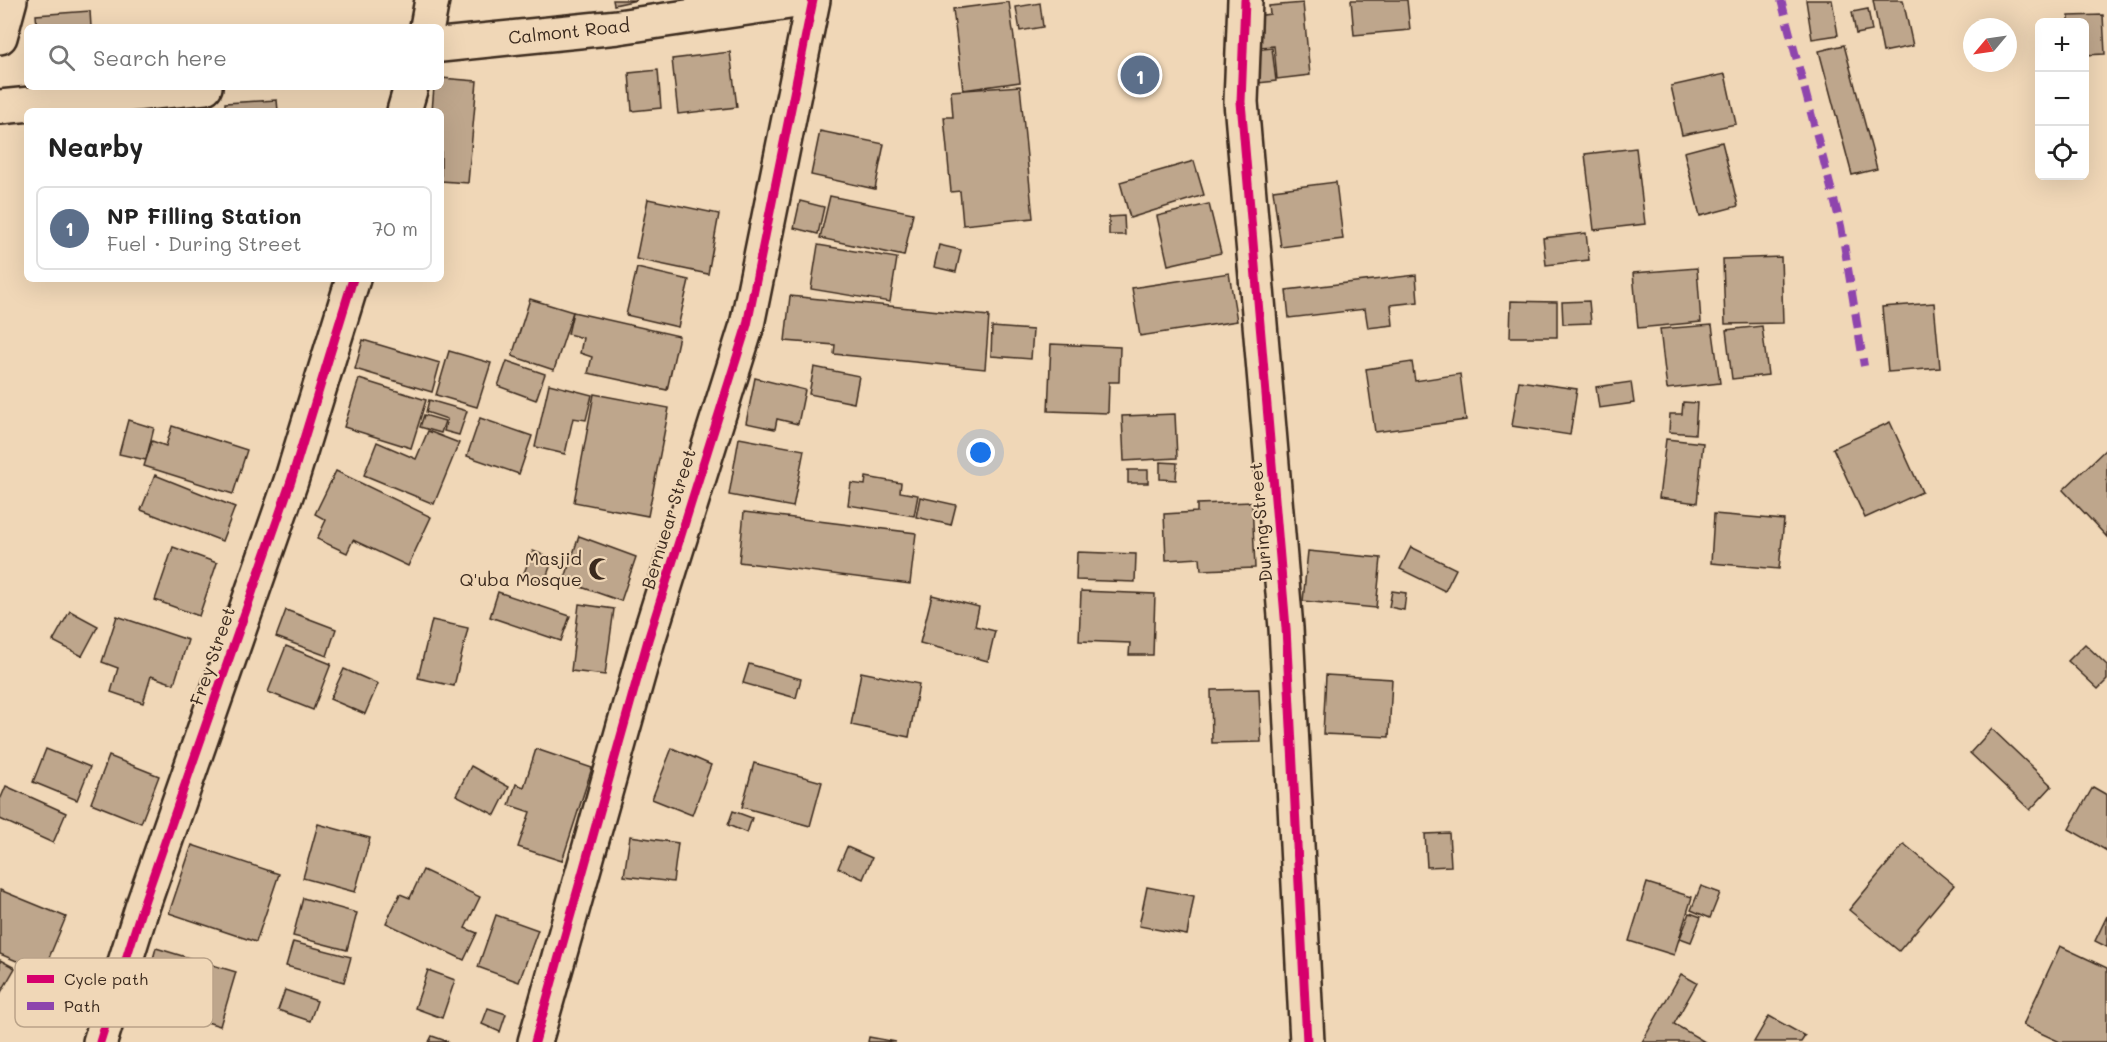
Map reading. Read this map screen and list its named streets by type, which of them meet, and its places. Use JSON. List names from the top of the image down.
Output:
{
  "streets": {
    "street": [
      "Calmont Road",
      "Bernuear Street",
      "During Street",
      "Frey Street"
    ]
  },
  "places": {
    "mosque": ["Masjid Q'uba Mosque"]
  },
  "legend": ["Cycle path", "Path"],
  "north": "bottom left",
  "page": {
    "map_buttons": ["+", "−"],
    "search": "Search here",
    "pins": "1",
    "heading": "Nearby",
    "list": [
      {
        "mark": "1",
        "name": "NP Filling Station",
        "note": "Fuel · During Street",
        "value": "70 m"
      }
    ]
  }
}
